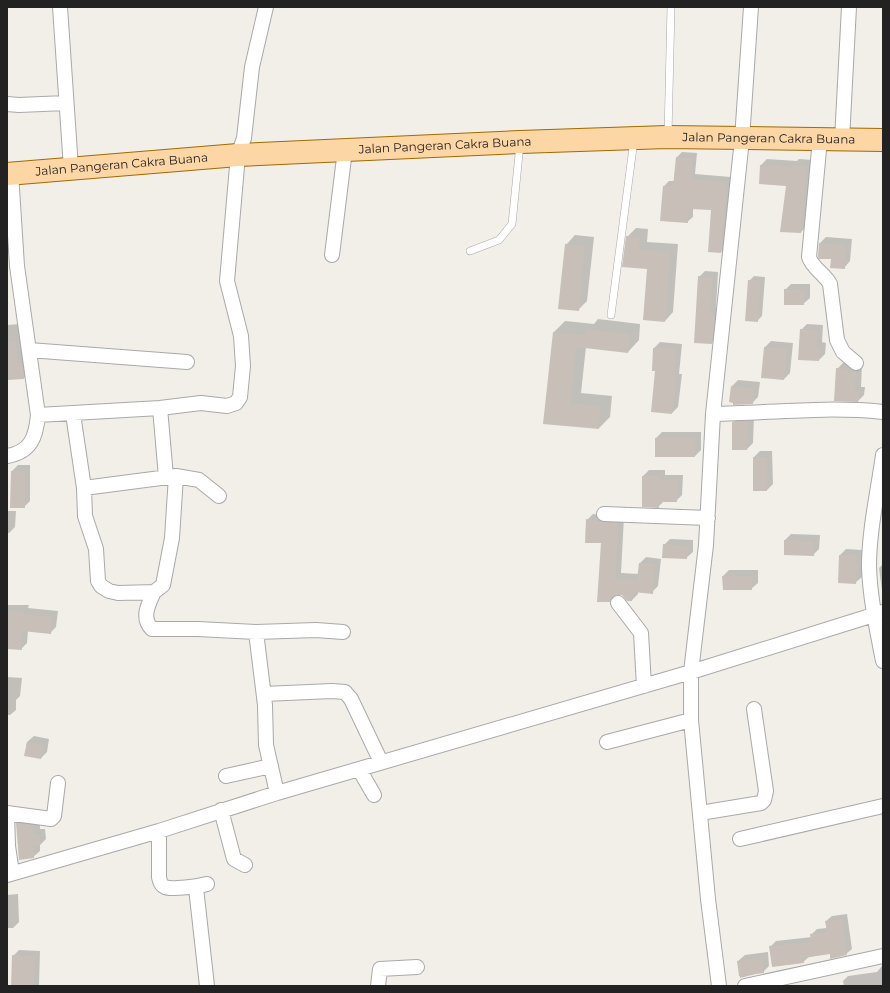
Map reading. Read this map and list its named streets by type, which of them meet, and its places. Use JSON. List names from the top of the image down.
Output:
{
  "streets": {
    "main road": ["Jalan Pangeran Cakra Buana"]
  }
}
